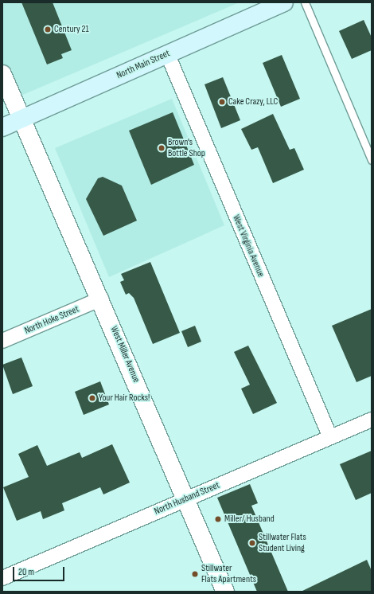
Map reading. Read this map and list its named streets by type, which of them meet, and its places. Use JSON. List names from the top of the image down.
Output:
{
  "streets": {
    "main road": ["North Main Street"],
    "street": [
      "West Virginia Avenue",
      "North Hoke Street",
      "West Miller Avenue",
      "North Husband Street"
    ]
  },
  "crossings": [
    ["North Main Street", "West Virginia Avenue"],
    ["North Main Street", "West Miller Avenue"],
    ["West Virginia Avenue", "North Husband Street"],
    ["North Hoke Street", "West Miller Avenue"],
    ["West Miller Avenue", "North Husband Street"]
  ],
  "places": [
    "Century 21",
    "Cake Crazy, LLC",
    "Brown's Bottle Shop",
    "Your Hair Rocks!",
    "Miller/ Husband",
    "Stillwater Flats Student Living",
    "Stillwater Flats Apartments"
  ],
  "scale_bar": "20 m"
}
